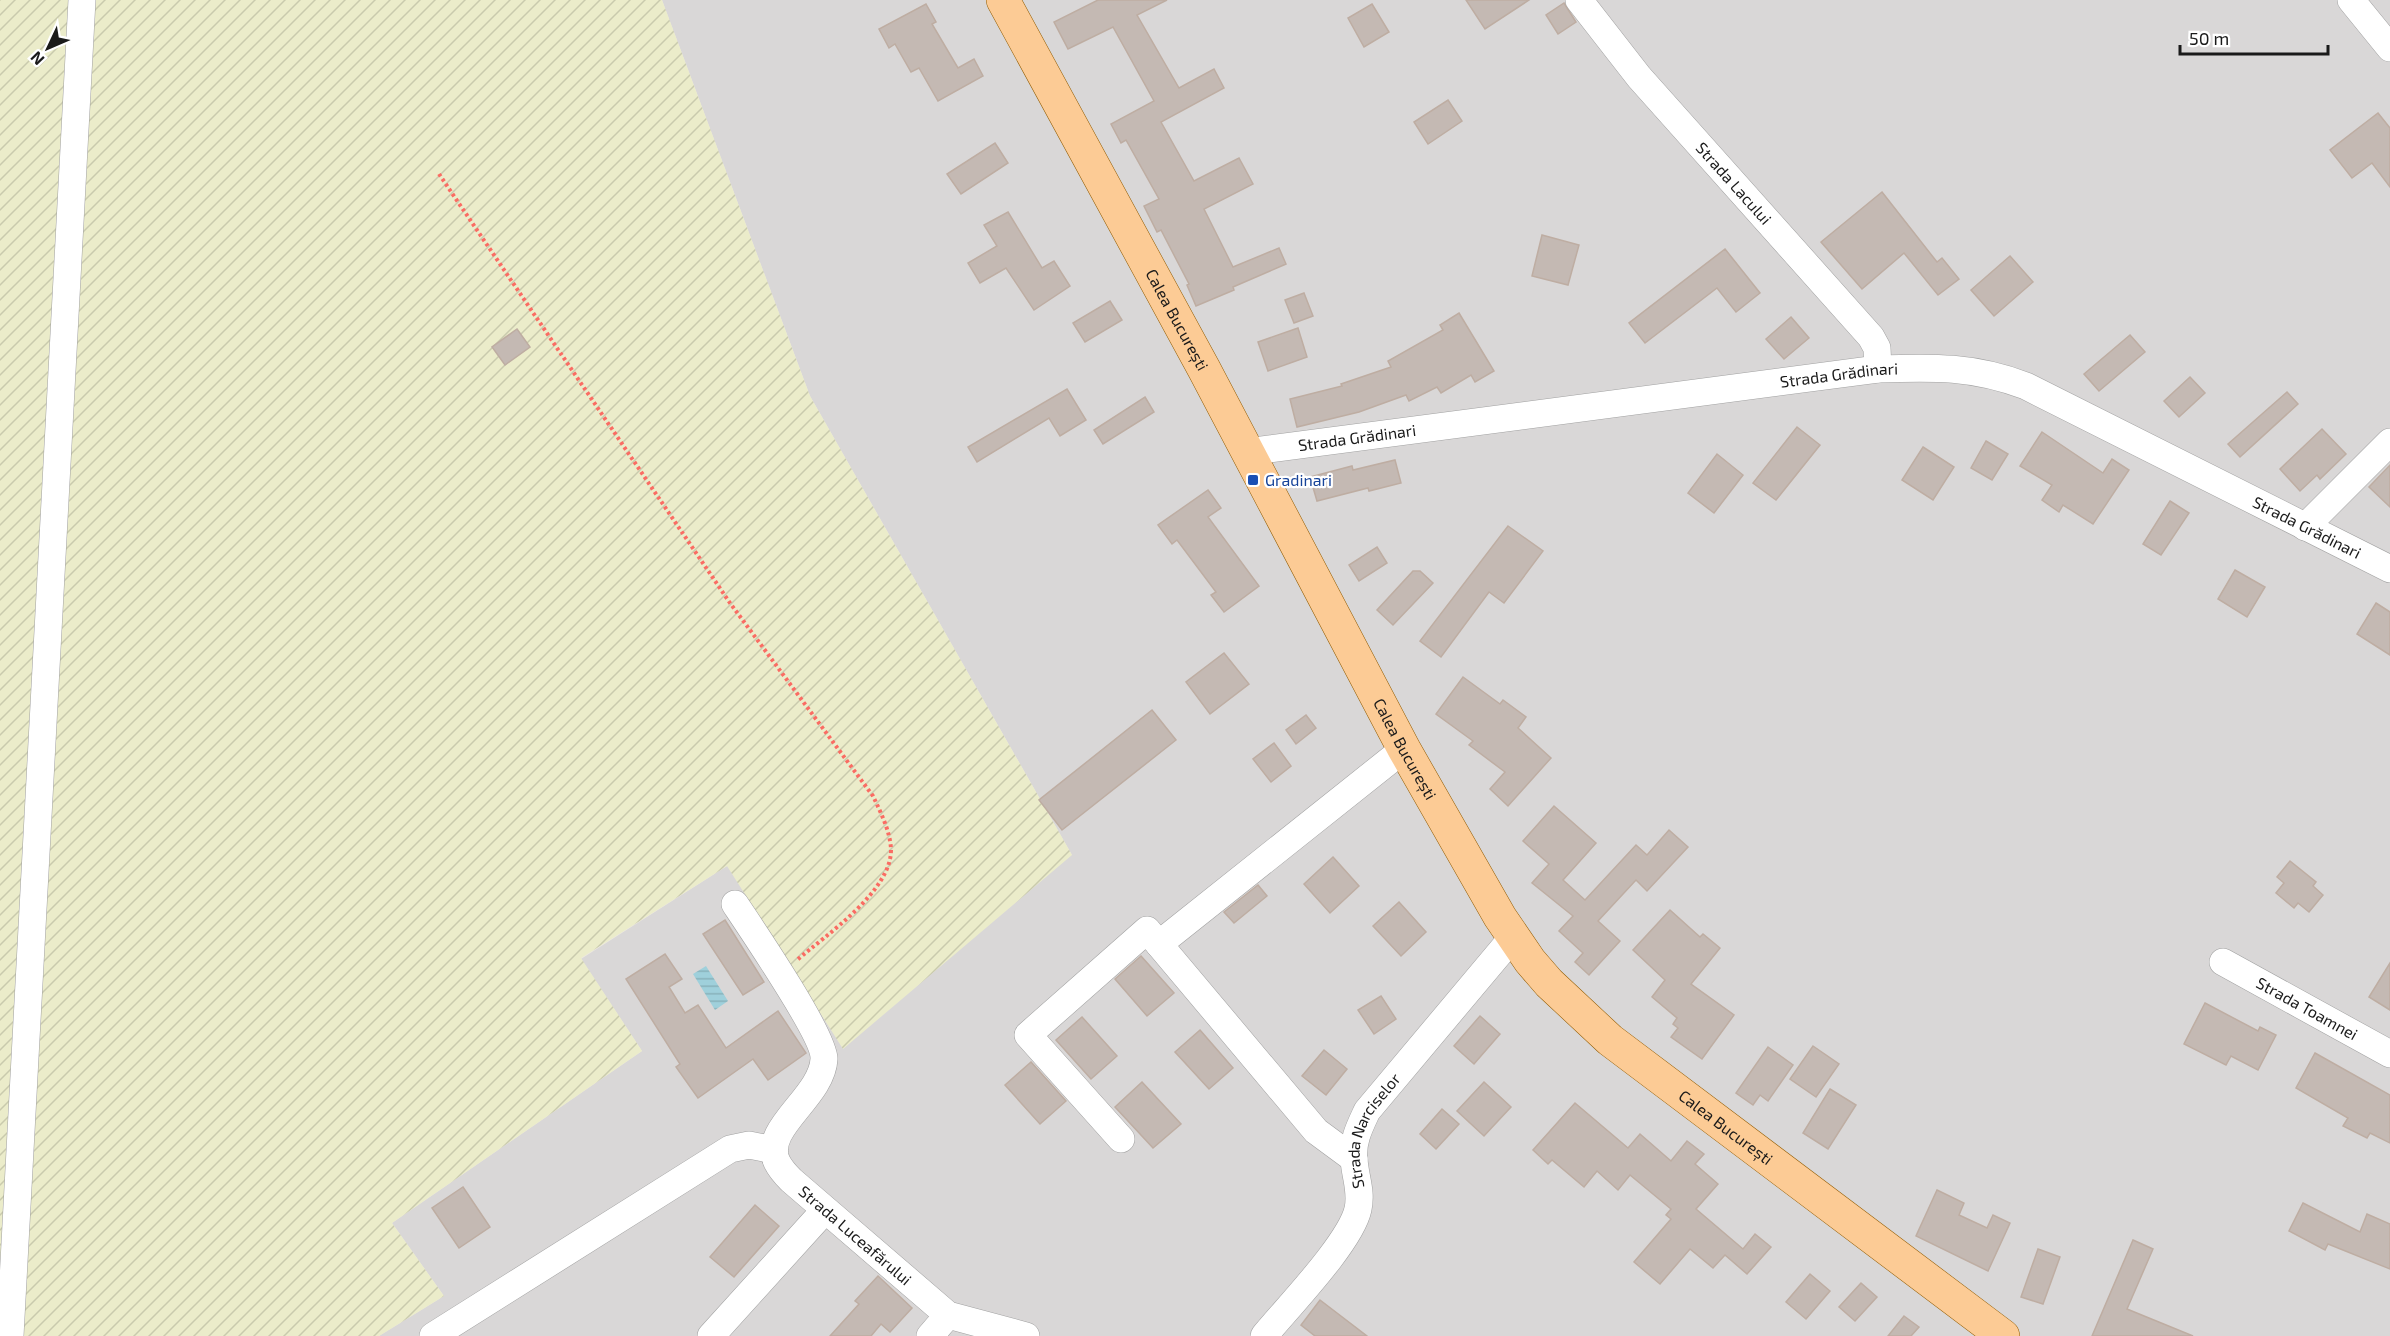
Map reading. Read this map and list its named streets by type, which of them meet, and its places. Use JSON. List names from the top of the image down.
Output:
{
  "streets": {
    "main road": ["Calea București"],
    "street": [
      "Strada Lacului",
      "Strada Grădinari",
      "Strada Toamnei",
      "Strada Narciselor",
      "Strada Luceafărului"
    ]
  },
  "crossings": [
    ["Strada Lacului", "Strada Grădinari"],
    ["Calea București", "Strada Grădinari"],
    ["Calea București", "Strada Narciselor"]
  ],
  "places": {
    "transit": ["Gradinari"]
  },
  "scale_bar": "50 m",
  "north": "bottom left"
}
